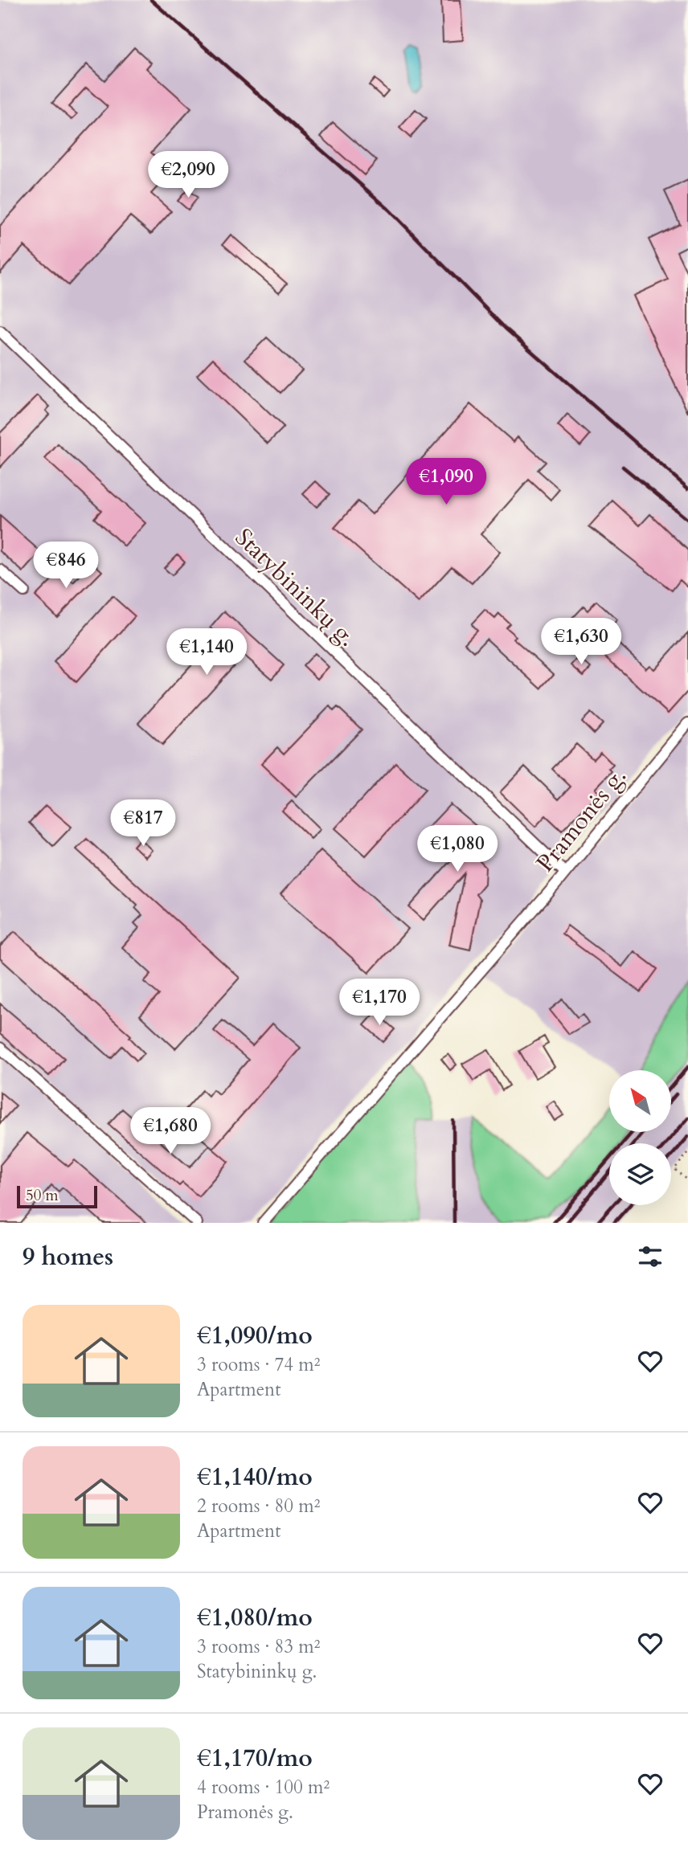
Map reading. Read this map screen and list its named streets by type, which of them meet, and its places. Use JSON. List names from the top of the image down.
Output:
{
  "streets": {
    "street": ["Statybininkų g.", "Pramonės g."]
  },
  "crossings": [
    ["Statybininkų g.", "Pramonės g."]
  ],
  "scale_bar": "50 m",
  "north": "top left",
  "page": {
    "price": [
      "€2,090",
      "€1,090",
      "€846",
      "€1,630",
      "€1,140",
      "€817",
      "€1,080",
      "€1,170",
      "€1,680"
    ],
    "scale": "50 m",
    "heading": "9 homes",
    "list": [
      {
        "name": "€1,090/mo",
        "note": "3 rooms · 74 m² · Apartment"
      },
      {
        "name": "€1,140/mo",
        "note": "2 rooms · 80 m² · Apartment"
      },
      {
        "name": "€1,080/mo",
        "note": "3 rooms · 83 m² · Statybininkų g."
      },
      {
        "name": "€1,170/mo",
        "note": "4 rooms · 100 m² · Pramonės g."
      }
    ]
  }
}
